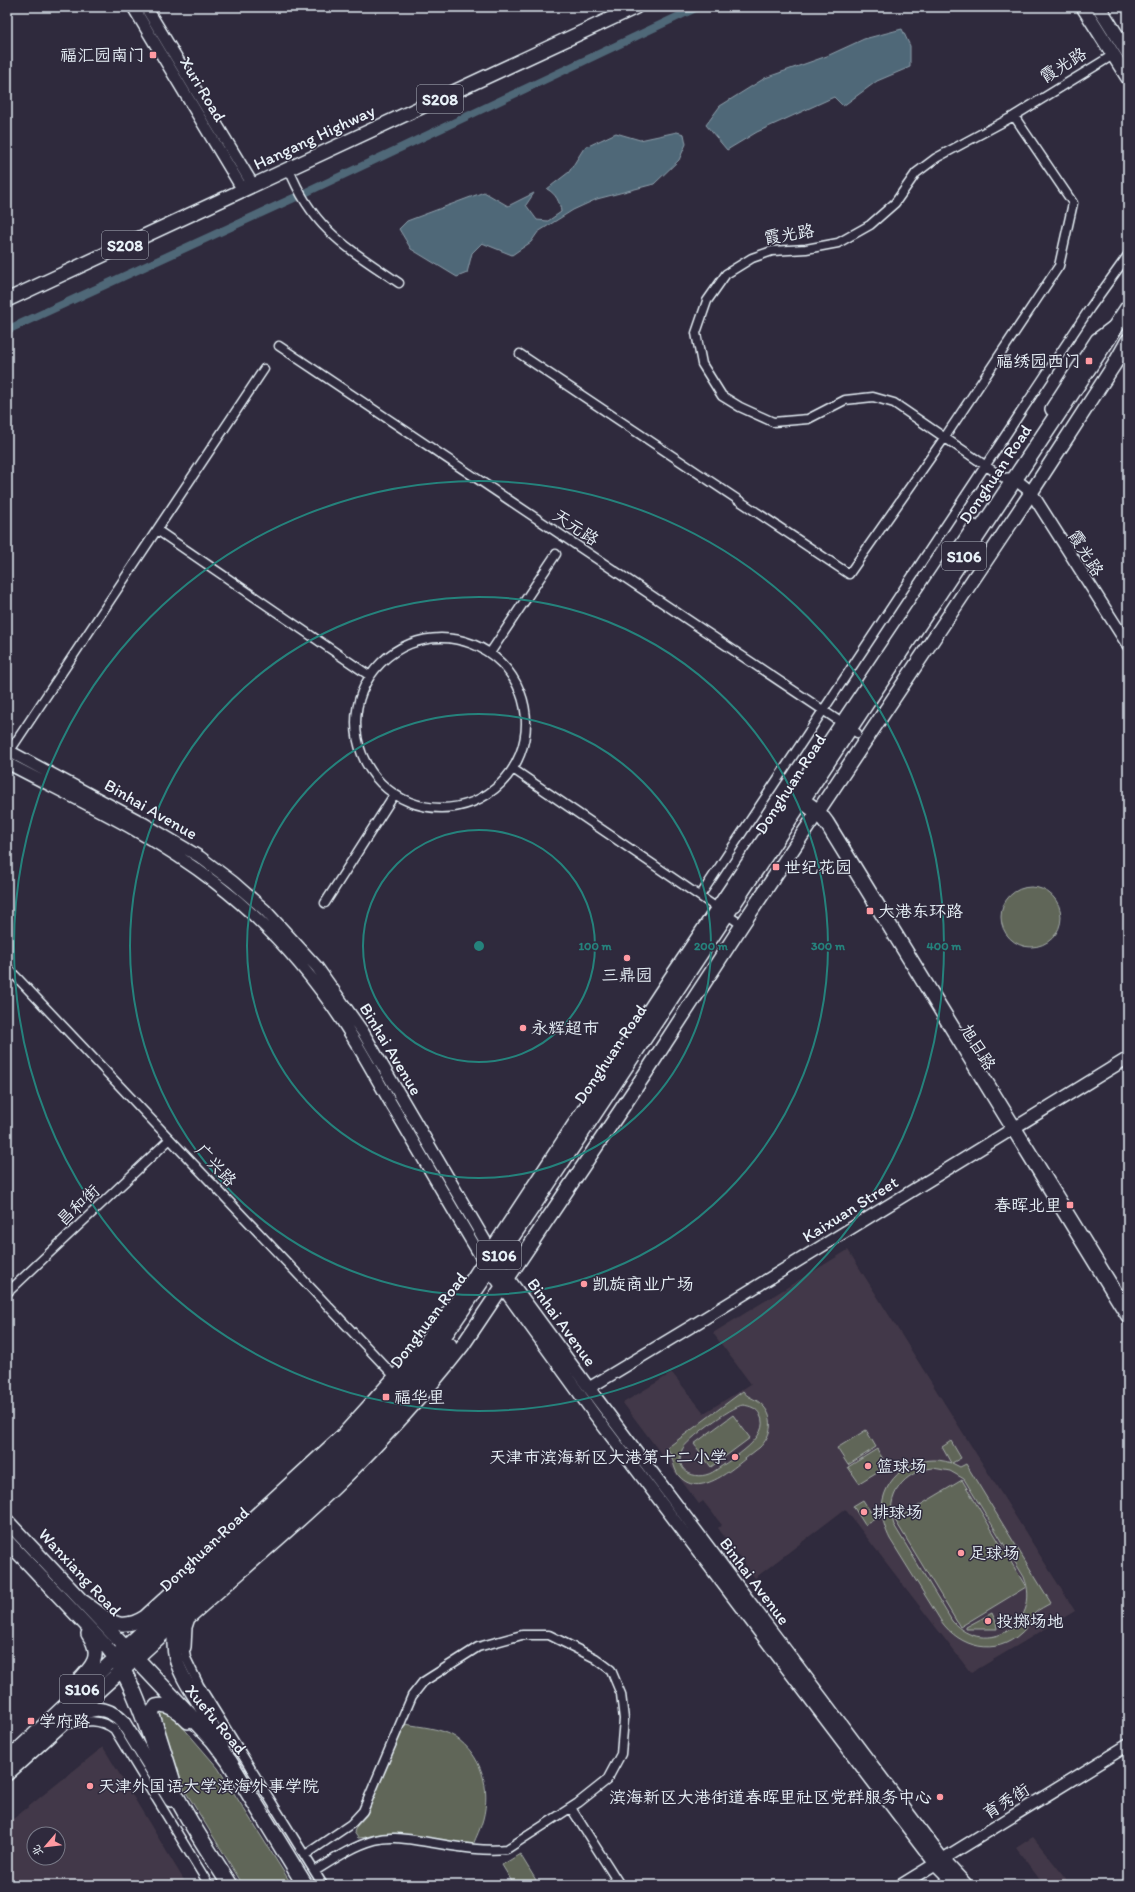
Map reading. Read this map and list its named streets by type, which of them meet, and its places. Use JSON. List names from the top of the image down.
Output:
{
  "streets": {
    "highway": ["Donghuan Road", "S106", "Xuefu Road"],
    "main road": [
      "霞光路",
      "Xuri Road",
      "S208",
      "Hangang Highway",
      "Binhai Avenue",
      "Kaixuan Street",
      "Wanxiang Road",
      "育秀街"
    ],
    "street": [
      "天元路",
      "旭日路",
      "广兴路",
      "昌和街"
    ]
  },
  "crossings": [
    ["霞光路", "Donghuan Road"],
    ["Xuri Road", "Hangang Highway"],
    ["Donghuan Road", "天元路"],
    ["Donghuan Road", "S106"],
    ["Donghuan Road", "Binhai Avenue"],
    ["Donghuan Road", "旭日路"],
    ["Donghuan Road", "广兴路"],
    ["Donghuan Road", "Wanxiang Road"],
    ["Donghuan Road", "Xuefu Road"],
    ["S106", "Wanxiang Road"],
    ["Binhai Avenue", "Kaixuan Street"],
    ["Binhai Avenue", "育秀街"],
    ["旭日路", "Kaixuan Street"],
    ["广兴路", "昌和街"],
    ["Wanxiang Road", "Xuefu Road"]
  ],
  "places": {
    "transit": [
      "福汇园南门",
      "福绣园西门",
      "世纪花园",
      "大港东环路",
      "春晖北里",
      "福华里",
      "学府路"
    ],
    "other": [
      "三鼎园",
      "永辉超市",
      "凯旋商业广场",
      "天津市滨海新区大港第十二小学",
      "篮球场",
      "排球场",
      "足球场",
      "投掷场地",
      "天津外国语大学滨海外事学院",
      "滨海新区大港街道春晖里社区党群服务中心"
    ]
  },
  "north": "bottom left",
  "rings": [
    "100 m",
    "200 m",
    "300 m",
    "400 m"
  ]
}
